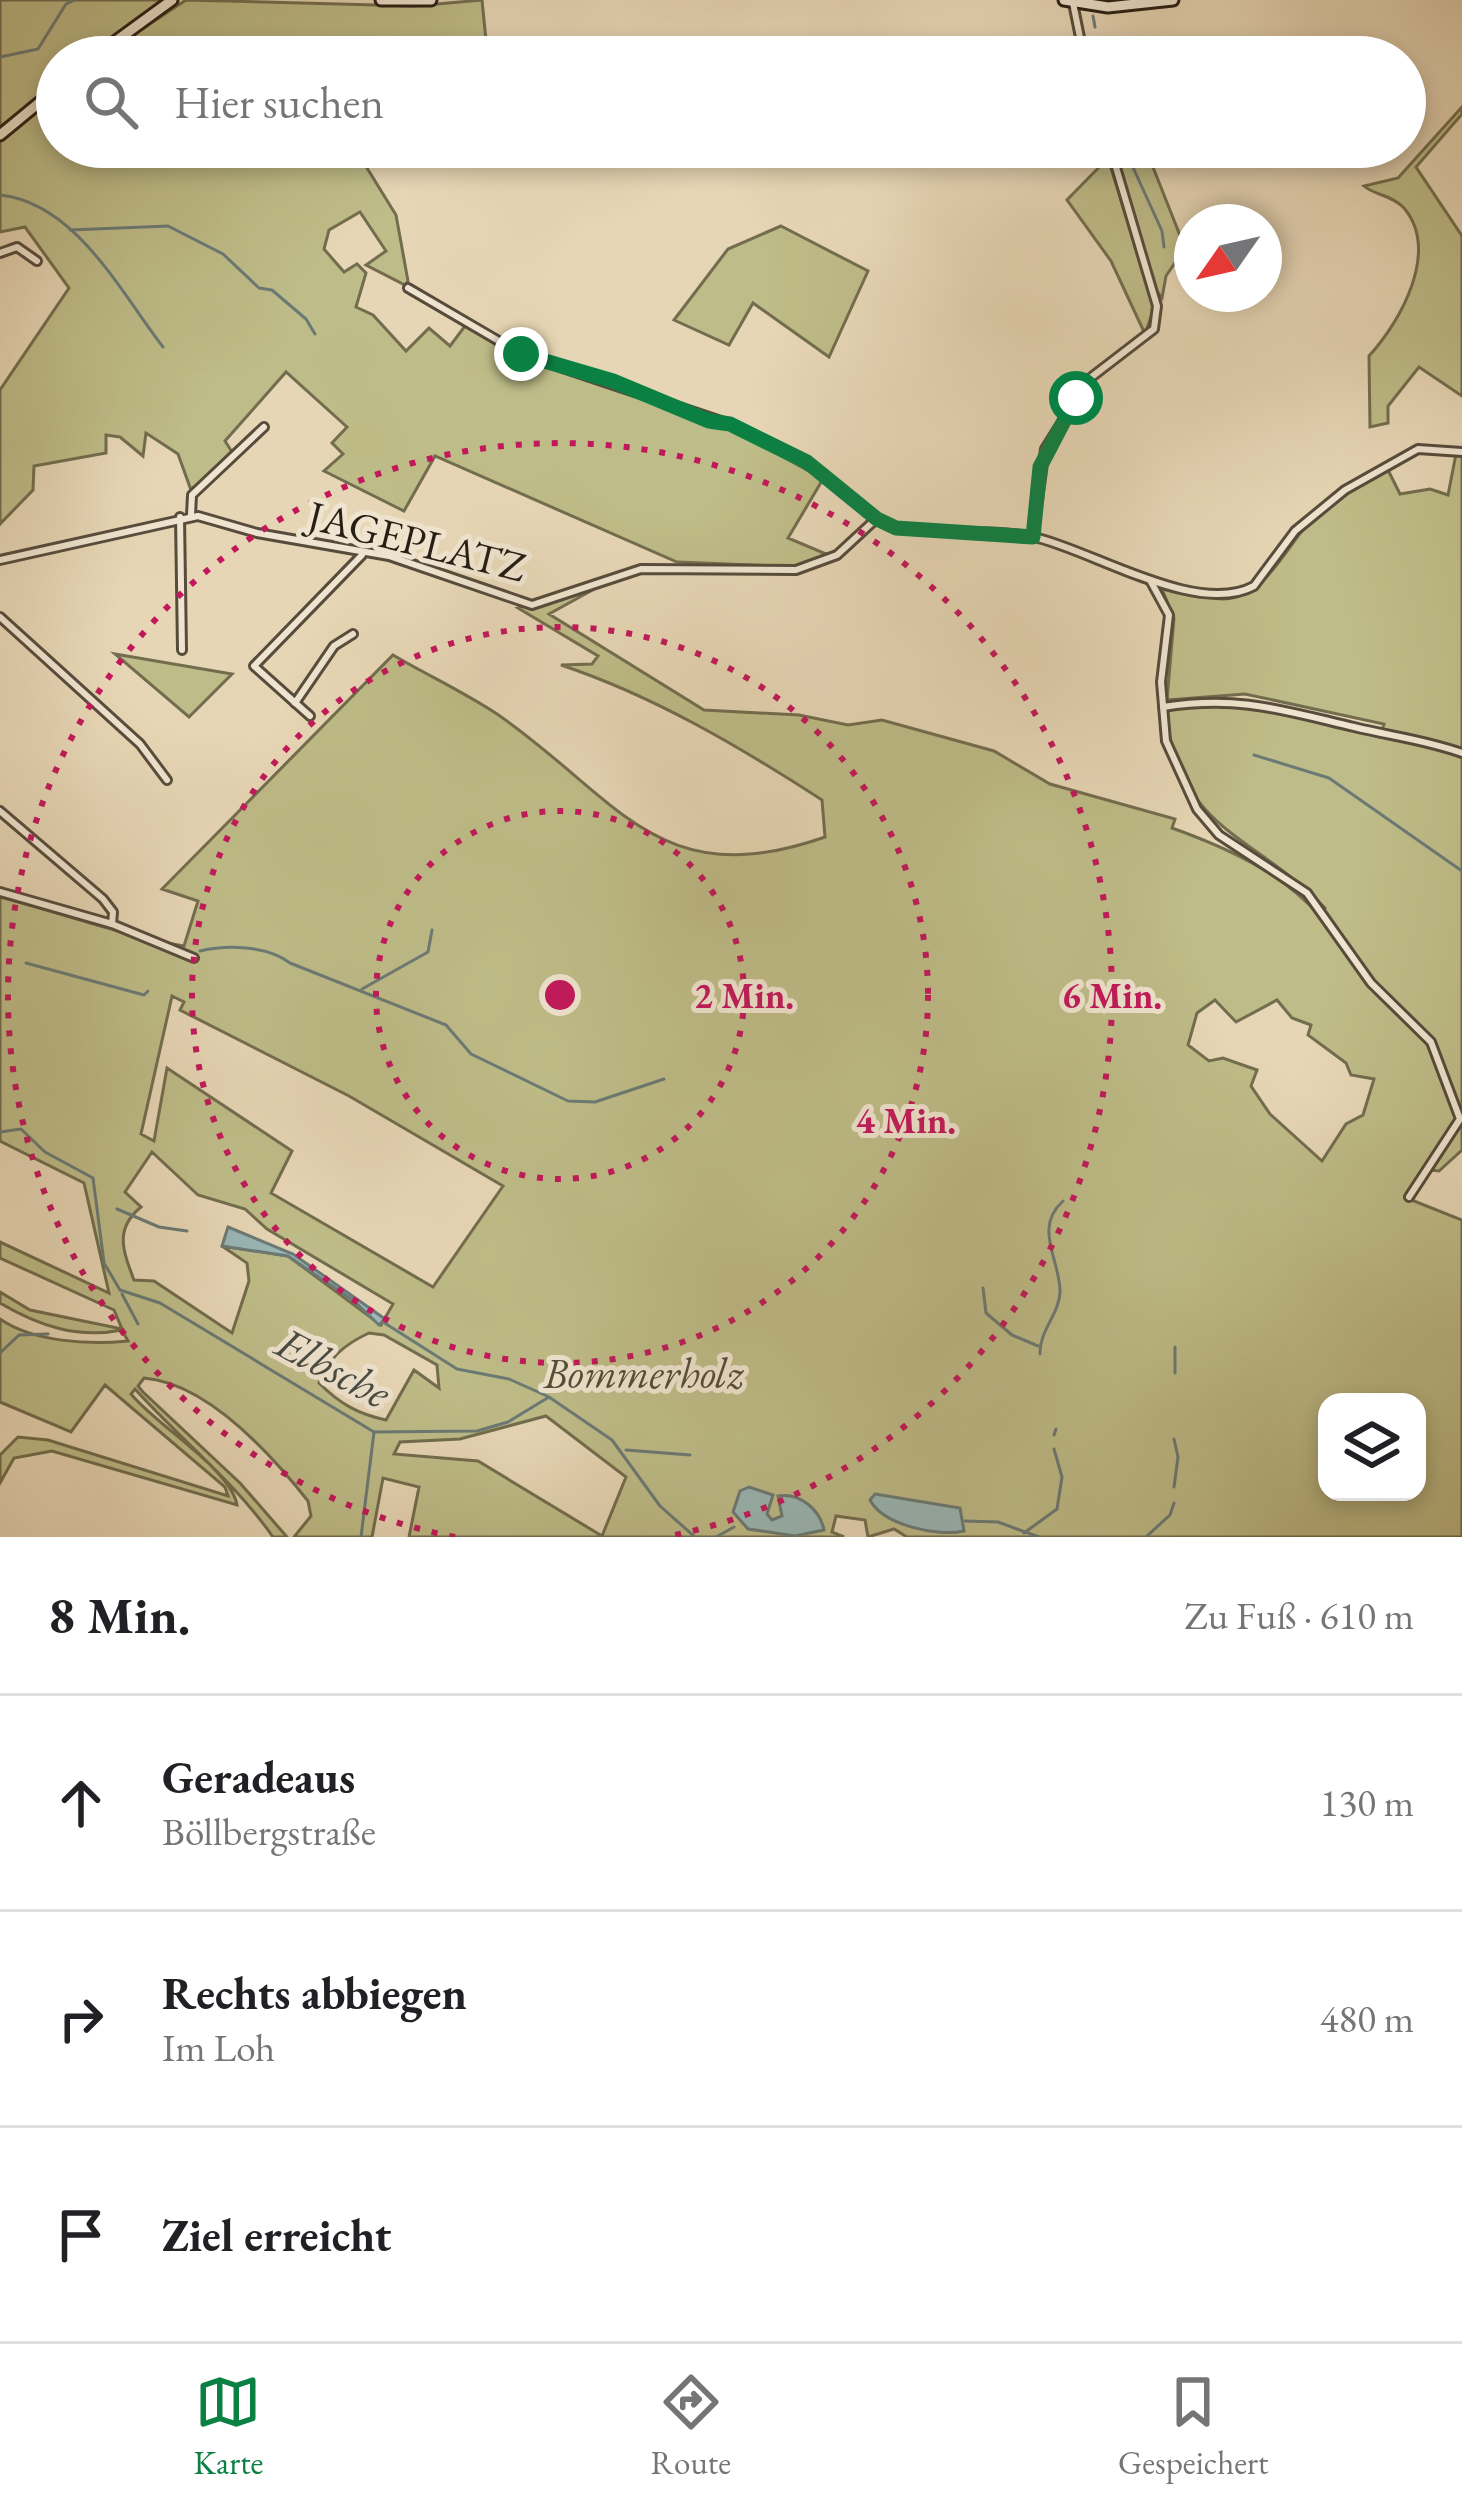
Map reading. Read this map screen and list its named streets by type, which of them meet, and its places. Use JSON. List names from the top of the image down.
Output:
{
  "streets": {
    "street": ["JAGEPLATZ"]
  },
  "water": ["Elbsche"],
  "parks": ["Bommerholz"],
  "north": "bottom left",
  "page": {
    "search": "Hier suchen",
    "heading": ["8 Min.", "Zu Fuß · 610 m"],
    "list": [
      ["Geradeaus", "Böllbergstraße", "130 m"],
      ["Rechts abbiegen", "Im Loh", "480 m"],
      "Ziel erreicht"
    ],
    "nav": ["Karte", "Route", "Gespeichert"]
  },
  "rings": ["2 Min.", "6 Min.", "4 Min."]
}
